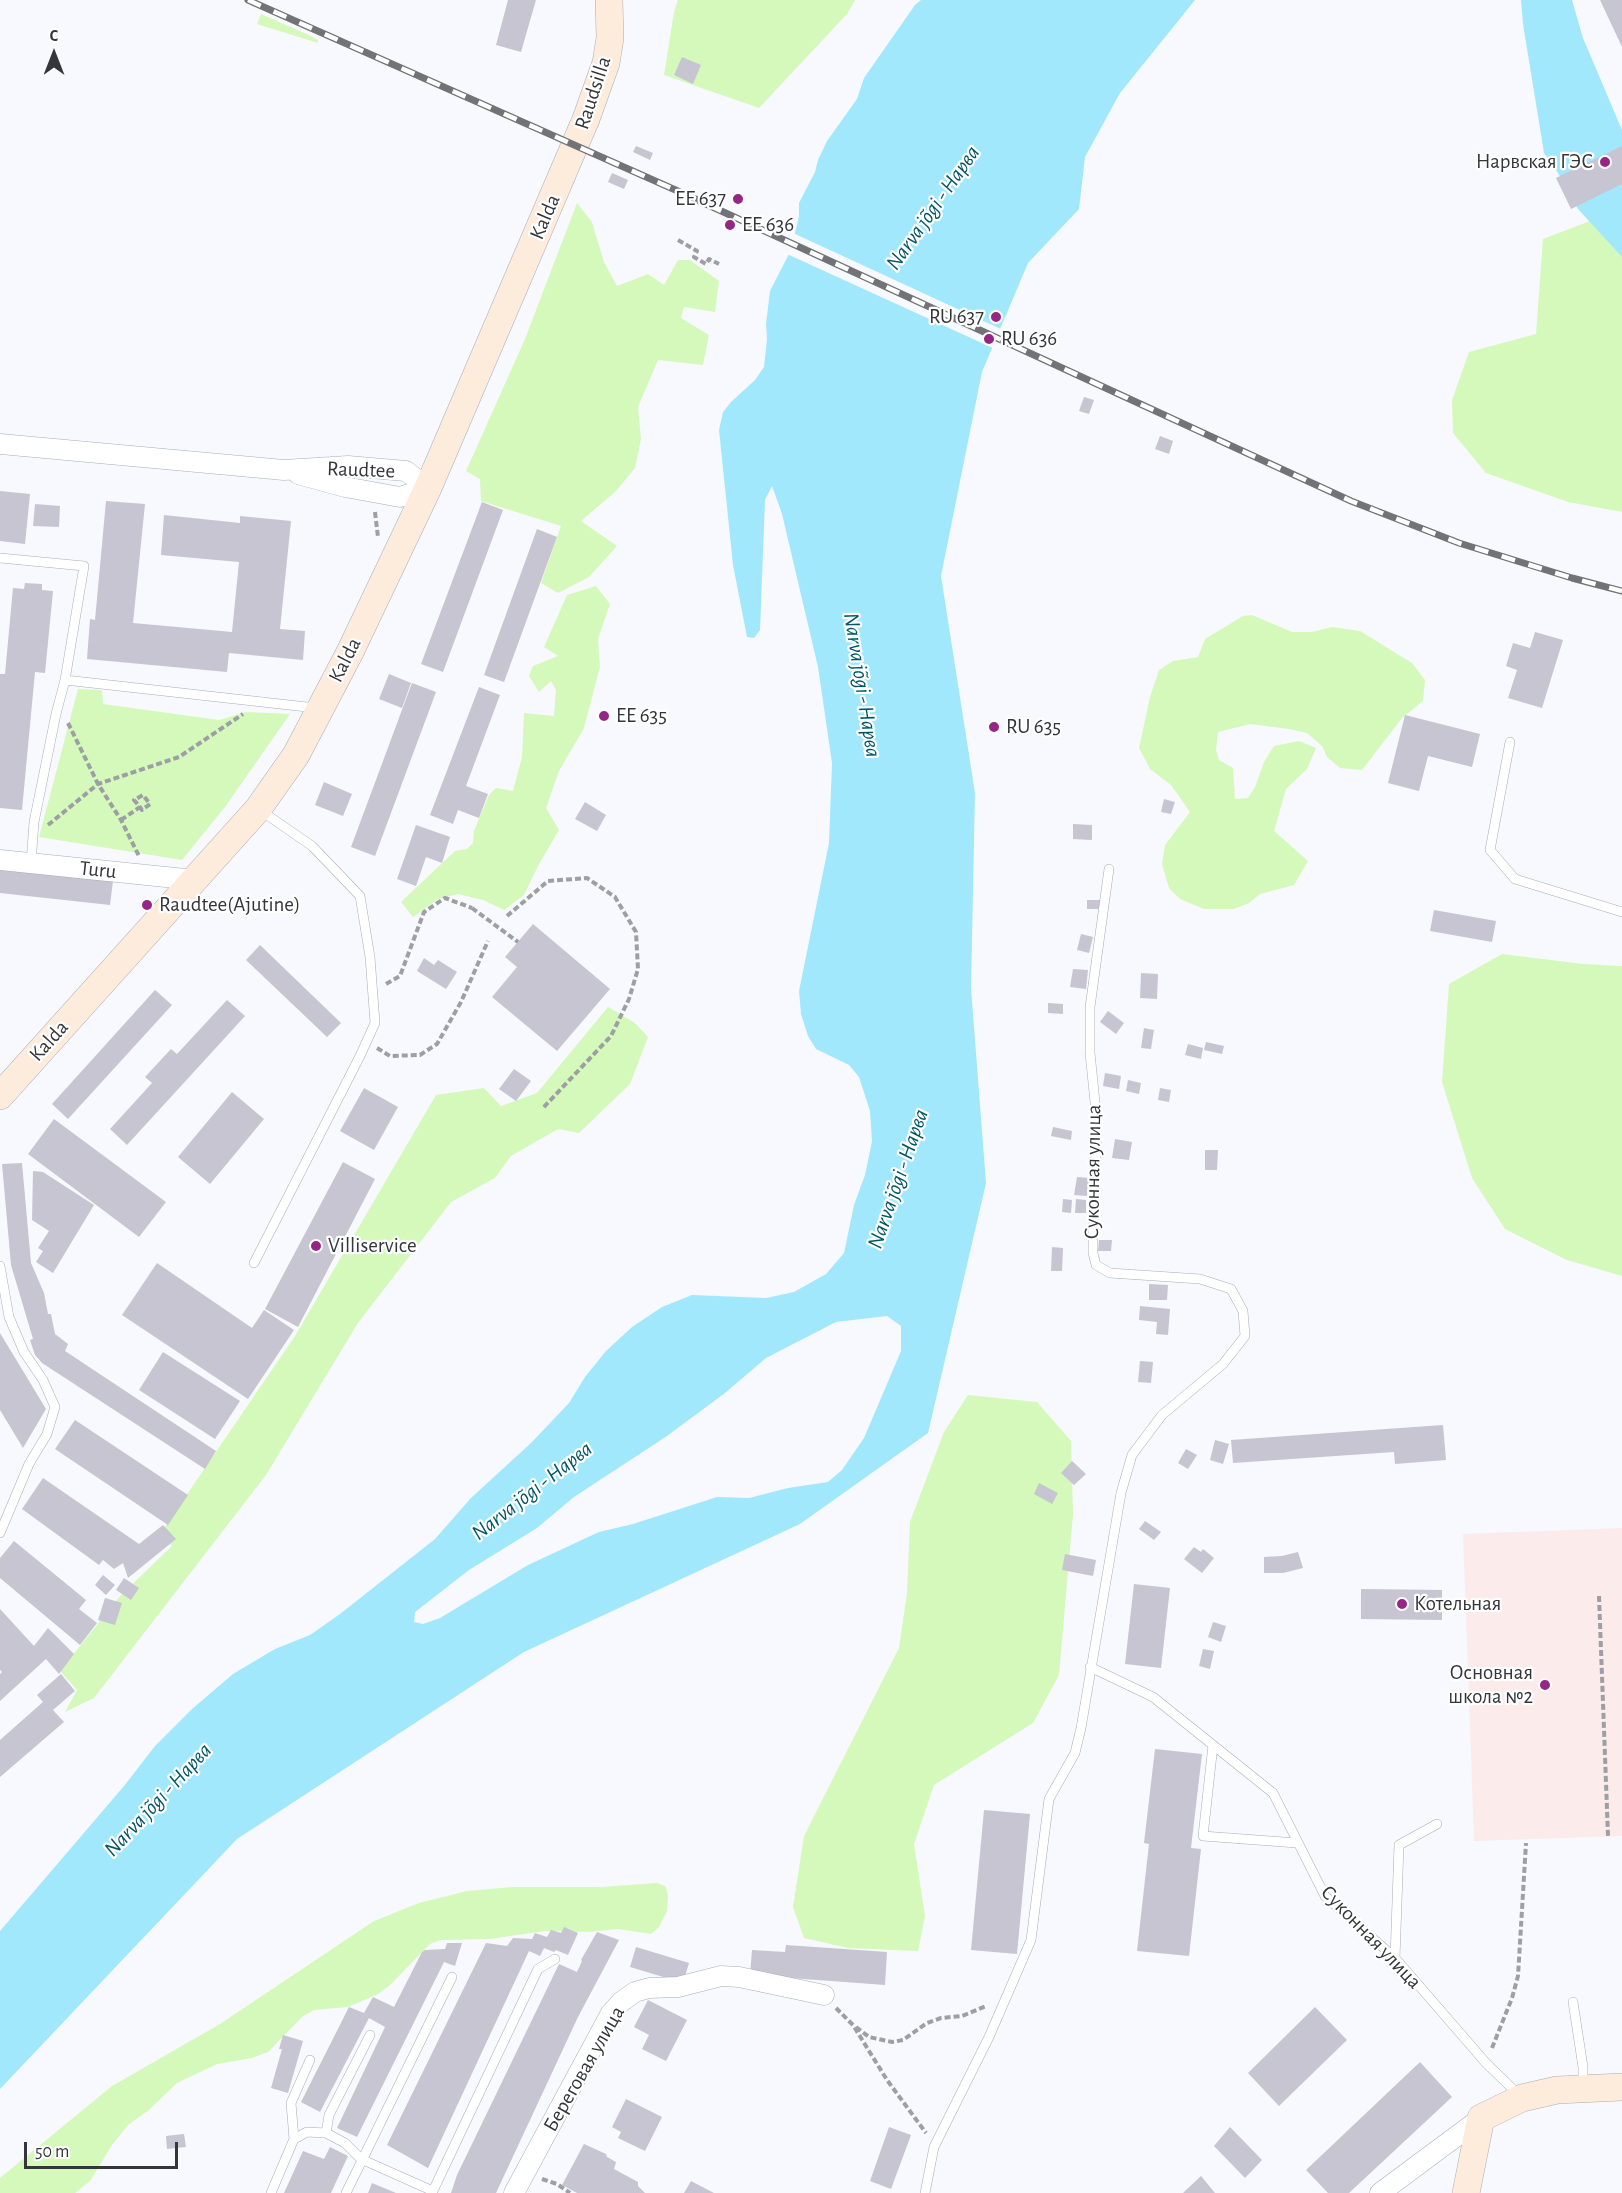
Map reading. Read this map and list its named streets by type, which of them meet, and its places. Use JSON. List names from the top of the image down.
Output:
{
  "streets": {
    "street": [
      "Raudsilla",
      "Kalda",
      "Raudtee",
      "Turu",
      "Береговая улица"
    ],
    "lane": ["Суконная улица"]
  },
  "crossings": [
    ["Raudsilla", "Kalda"],
    ["Kalda", "Raudtee"],
    ["Kalda", "Turu"]
  ],
  "water": ["Narva jõgi - Нарва"],
  "places": [
    "Нарвская ГЭС",
    "EE 637",
    "EE 636",
    "RU 637",
    "RU 636",
    "EE 635",
    "RU 635",
    "Raudtee(Ajutine)",
    "Villiservice",
    "Котельная",
    "Основная школа №2"
  ],
  "scale_bar": "50 m",
  "north": "top"
}
